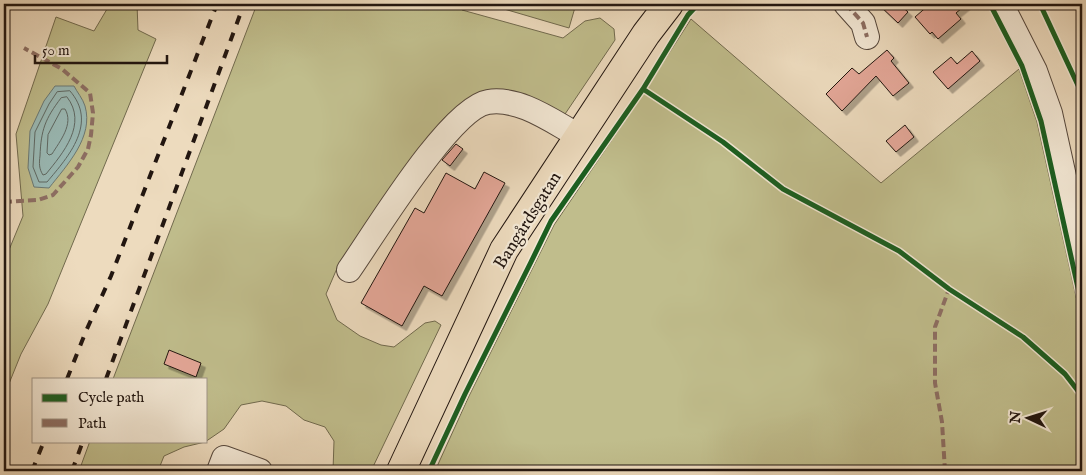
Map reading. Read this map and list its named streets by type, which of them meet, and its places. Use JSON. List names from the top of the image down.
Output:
{
  "streets": {
    "main road": ["Bangårdsgatan"]
  },
  "legend": ["Cycle path", "Path"],
  "scale_bar": "50 m",
  "north": "left"
}
